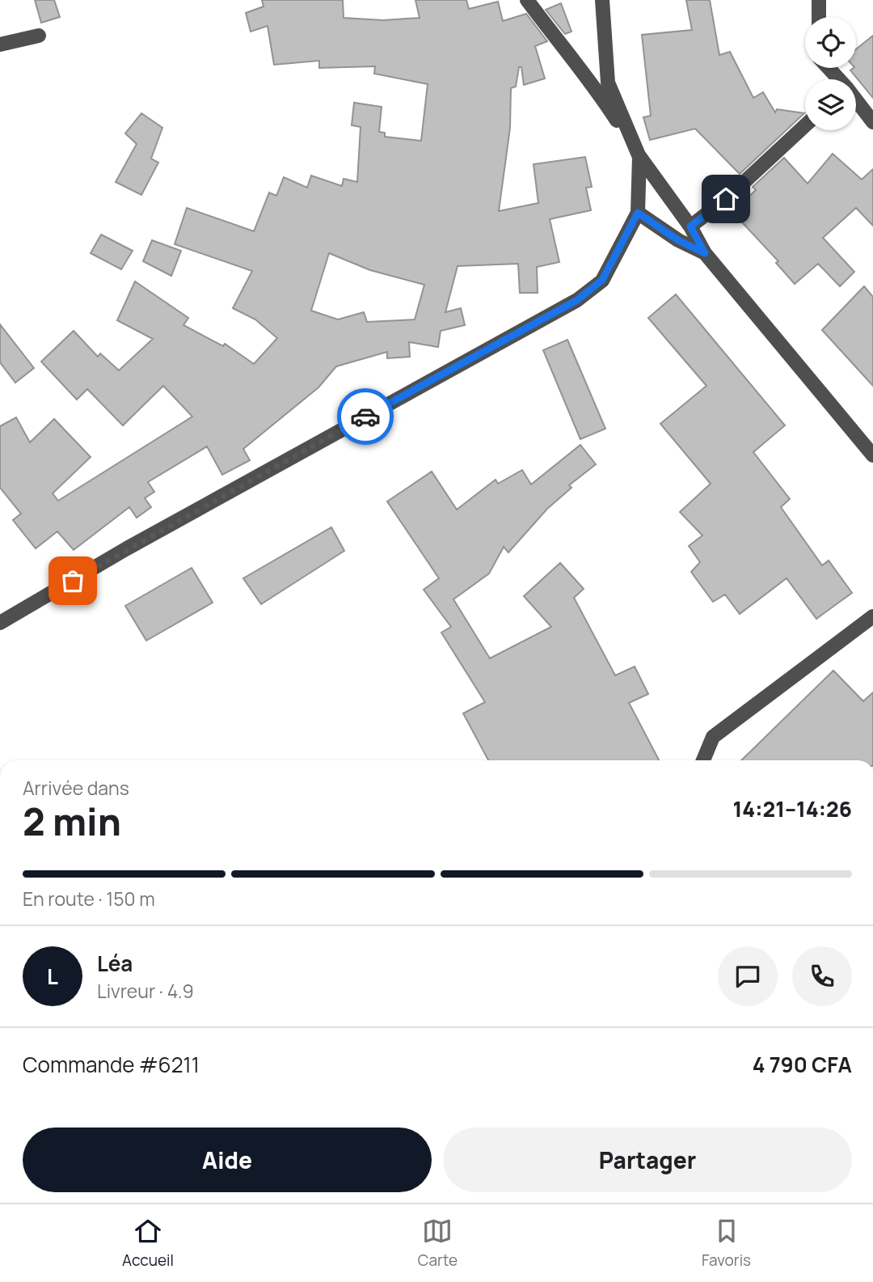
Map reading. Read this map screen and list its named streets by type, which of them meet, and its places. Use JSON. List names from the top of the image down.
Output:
{
  "page": {
    "heading": ["2 min", "Arrivée dans", "14:21–14:26"],
    "panel": [
      "Léa",
      "Livreur · 4.9",
      "Commande #6211",
      "4 790 CFA"
    ],
    "bar": "En route · 150 m",
    "round": "L",
    "buttons": ["Aide", "Partager"],
    "tabs": ["Accueil", "Carte", "Favoris"]
  }
}
